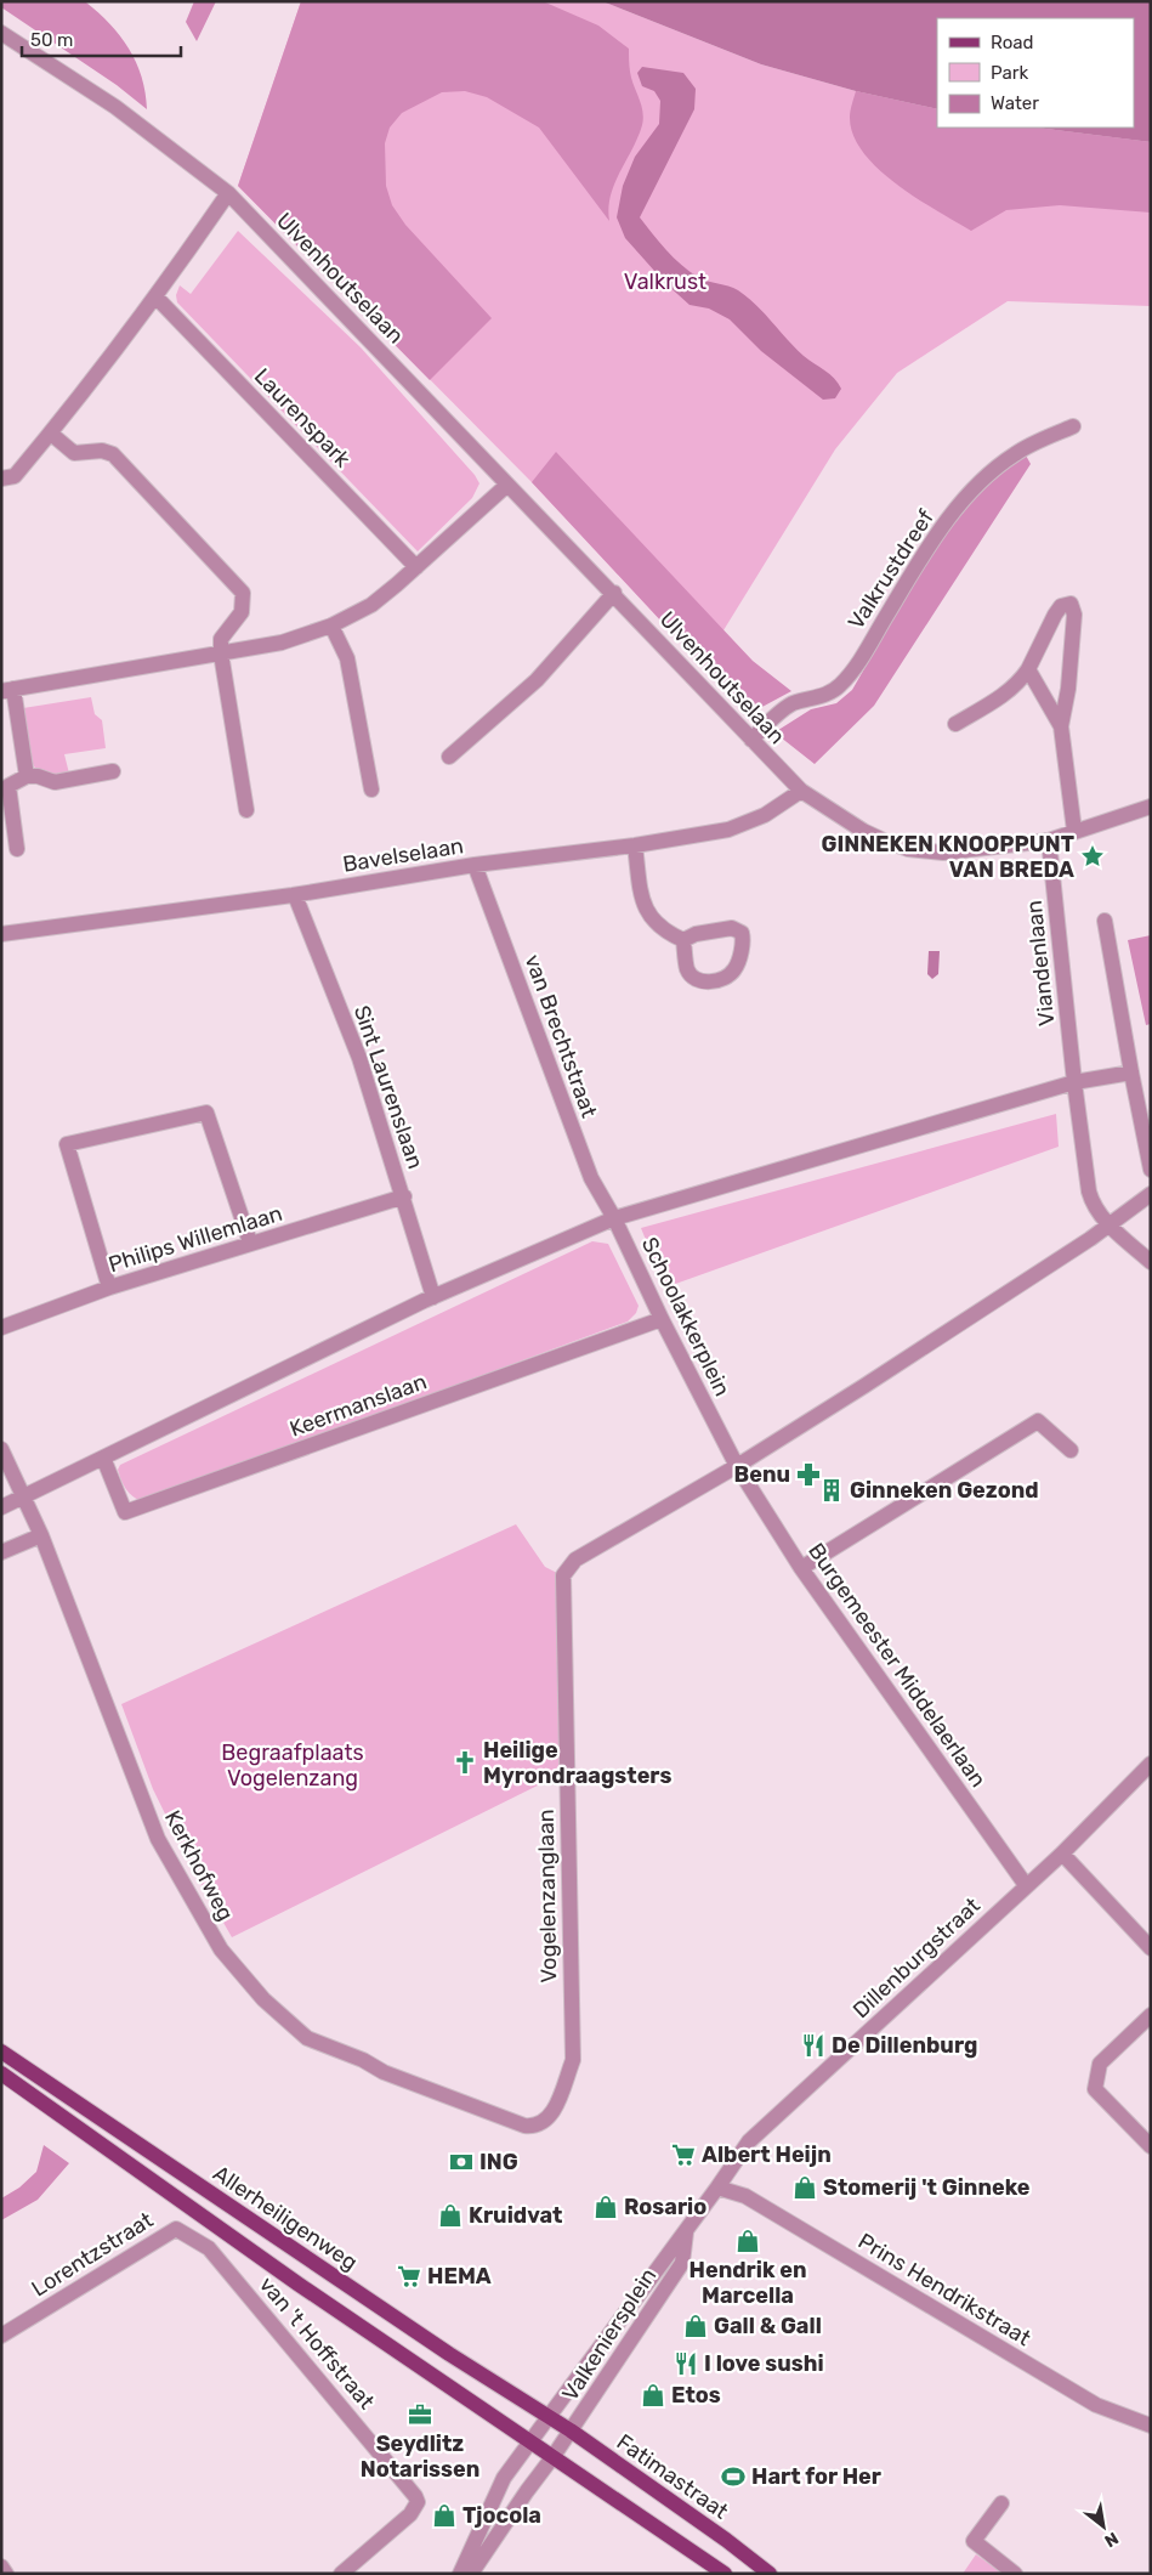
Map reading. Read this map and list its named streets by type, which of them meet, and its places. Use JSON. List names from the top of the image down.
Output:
{
  "streets": {
    "main road": ["Allerheiligenweg", "Fatimastraat"],
    "street": [
      "Ulvenhoutselaan",
      "Laurenspark",
      "Valkrustdreef",
      "Bavelselaan",
      "Viandenlaan",
      "van Brechtstraat",
      "Sint Laurenslaan",
      "Philips Willemlaan",
      "Schoolakkerplein",
      "Keermanslaan",
      "Burgemeester Middelaerlaan",
      "Kerkhofweg",
      "Vogelenzanglaan",
      "Dillenburgstraat",
      "Lorentzstraat",
      "Prins Hendrikstraat",
      "Valkeniersplein",
      "van 't Hoffstraat"
    ]
  },
  "crossings": [
    ["Ulvenhoutselaan", "Valkrustdreef"],
    ["Ulvenhoutselaan", "Bavelselaan"],
    ["Ulvenhoutselaan", "Viandenlaan"],
    ["Bavelselaan", "van Brechtstraat"],
    ["Bavelselaan", "Sint Laurenslaan"],
    ["Viandenlaan", "Schoolakkerplein"],
    ["van Brechtstraat", "Schoolakkerplein"],
    ["Sint Laurenslaan", "Philips Willemlaan"],
    ["Schoolakkerplein", "Keermanslaan"],
    ["Schoolakkerplein", "Burgemeester Middelaerlaan"],
    ["Schoolakkerplein", "Vogelenzanglaan"],
    ["Burgemeester Middelaerlaan", "Vogelenzanglaan"],
    ["Burgemeester Middelaerlaan", "Dillenburgstraat"],
    ["Kerkhofweg", "Vogelenzanglaan"],
    ["Dillenburgstraat", "Prins Hendrikstraat"],
    ["Dillenburgstraat", "Valkeniersplein"],
    ["Allerheiligenweg", "Valkeniersplein"],
    ["Allerheiligenweg", "Fatimastraat"],
    ["Lorentzstraat", "van 't Hoffstraat"],
    ["Prins Hendrikstraat", "Valkeniersplein"],
    ["Valkeniersplein", "Fatimastraat"]
  ],
  "parks": ["Valkrust", "Begraafplaats Vogelenzang"],
  "places": {
    "place": ["GINNEKEN KNOOPPUNT VAN BREDA"],
    "pharmacy": ["Benu"],
    "building": ["Ginneken Gezond"],
    "church": ["Heilige Myrondraagsters"],
    "restaurant": ["De Dillenburg", "I love sushi"],
    "supermarket": ["Albert Heijn", "HEMA"],
    "bank": ["ING"],
    "shop": [
      "Stomerij 't Ginneke",
      "Rosario",
      "Kruidvat",
      "Hendrik en Marcella",
      "Gall & Gall",
      "Etos",
      "Tjocola"
    ],
    "office": ["Seydlitz Notarissen"],
    "sports": ["Hart for Her"]
  },
  "legend": ["Road", "Park", "Water"],
  "scale_bar": "50 m",
  "north": "bottom right"
}
